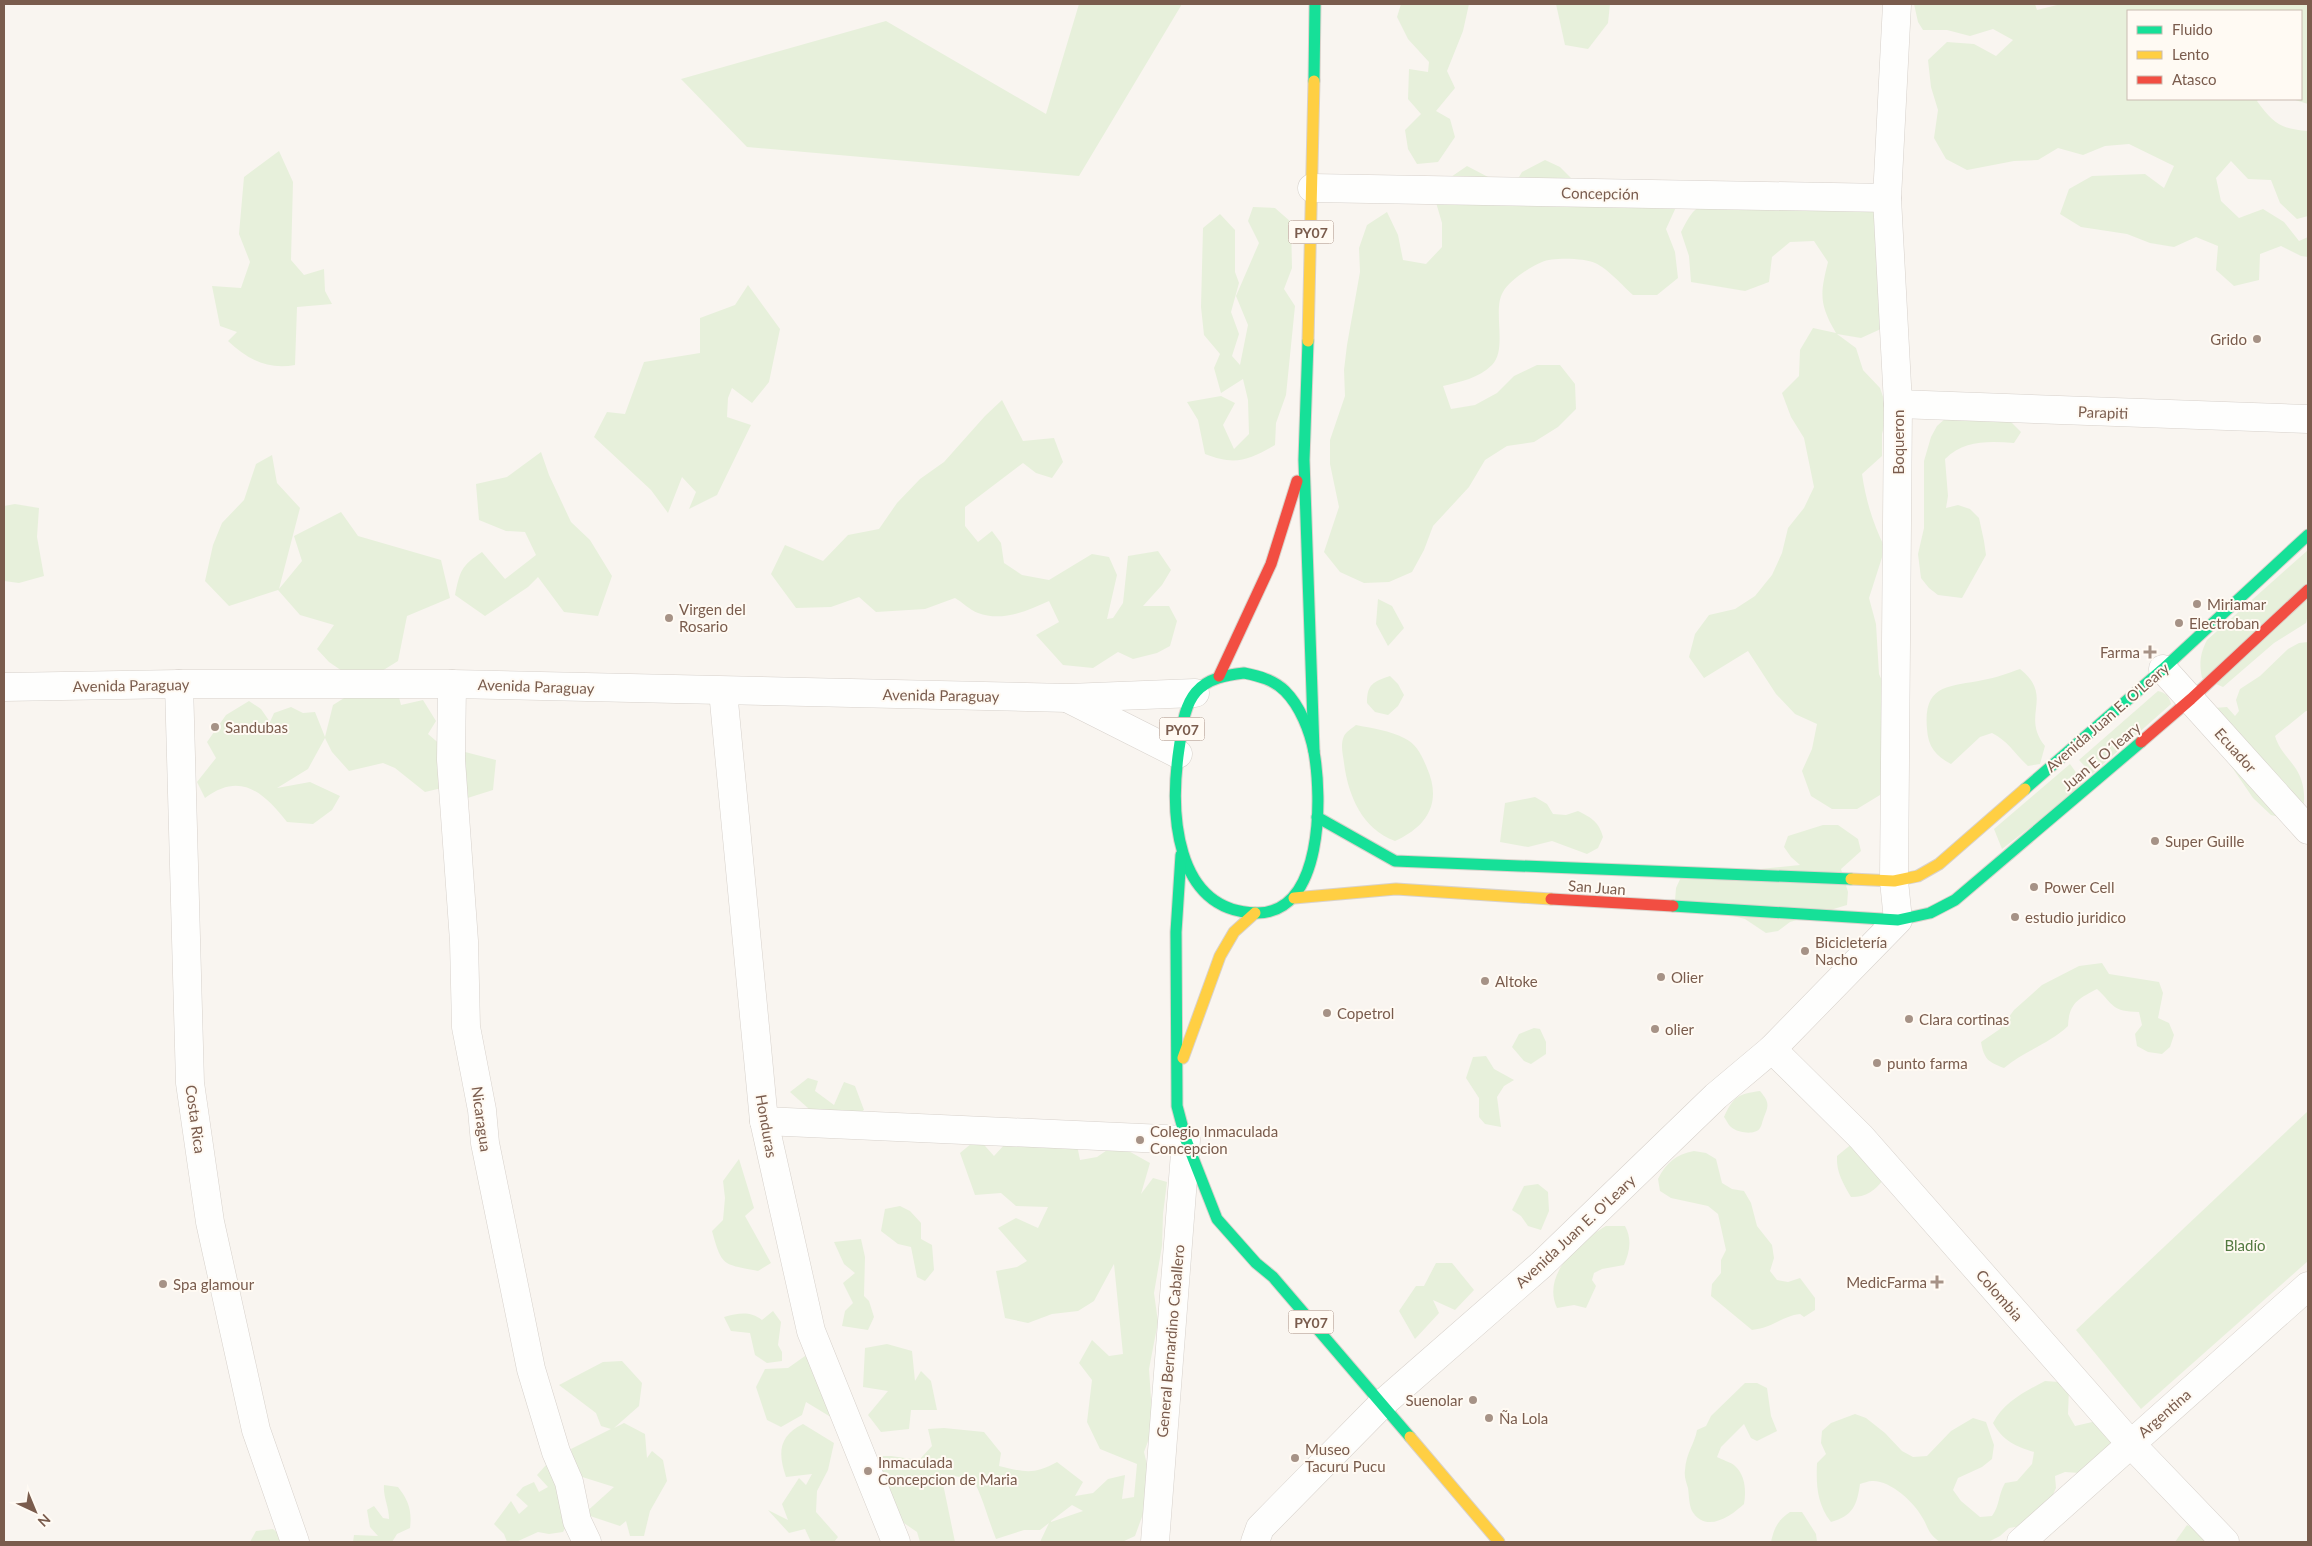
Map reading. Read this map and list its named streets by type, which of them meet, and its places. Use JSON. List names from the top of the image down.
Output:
{
  "streets": {
    "main road": [
      "PY07",
      "Avenida Juan E. O'Leary",
      "Juan E O´leary",
      "San Juan"
    ],
    "street": [
      "Concepción",
      "Parapiti",
      "Boqueron",
      "Avenida Paraguay",
      "Ecuador",
      "Costa Rica",
      "Nicaragua",
      "Honduras",
      "Colombia",
      "General Bernardino Caballero",
      "Argentina"
    ]
  },
  "crossings": [
    ["Concepción", "PY07"],
    ["Concepción", "Boqueron"],
    ["PY07", "Avenida Paraguay"],
    ["PY07", "Avenida Juan E. O'Leary"],
    ["PY07", "San Juan"],
    ["PY07", "General Bernardino Caballero"],
    ["Parapiti", "Boqueron"],
    ["Boqueron", "Avenida Juan E. O'Leary"],
    ["Boqueron", "Juan E O´leary"],
    ["Boqueron", "San Juan"],
    ["Avenida Paraguay", "Costa Rica"],
    ["Avenida Paraguay", "Nicaragua"],
    ["Avenida Paraguay", "Honduras"],
    ["Avenida Juan E. O'Leary", "Ecuador"],
    ["Avenida Juan E. O'Leary", "Juan E O´leary"],
    ["Avenida Juan E. O'Leary", "San Juan"],
    ["Avenida Juan E. O'Leary", "Colombia"],
    ["Ecuador", "Juan E O´leary"],
    ["Juan E O´leary", "San Juan"],
    ["Colombia", "Argentina"]
  ],
  "parks": ["Bladío"],
  "places": {
    "other": [
      "Grido",
      "Miriamar",
      "Virgen del Rosario",
      "Electroban",
      "Sandubas",
      "Super Guille",
      "Power Cell",
      "estudio juridico",
      "Bicicletería Nacho",
      "Olier",
      "Altoke",
      "Copetrol",
      "Clara cortinas",
      "olier",
      "punto farma",
      "Colegio Inmaculada Concepcion",
      "Spa glamour",
      "Suenolar",
      "Ña Lola",
      "Museo Tacuru Pucu",
      "Inmaculada Concepcion de Maria"
    ],
    "health": ["Farma", "MedicFarma"]
  },
  "legend": ["Fluido", "Lento", "Atasco"],
  "north": "bottom right"
}
